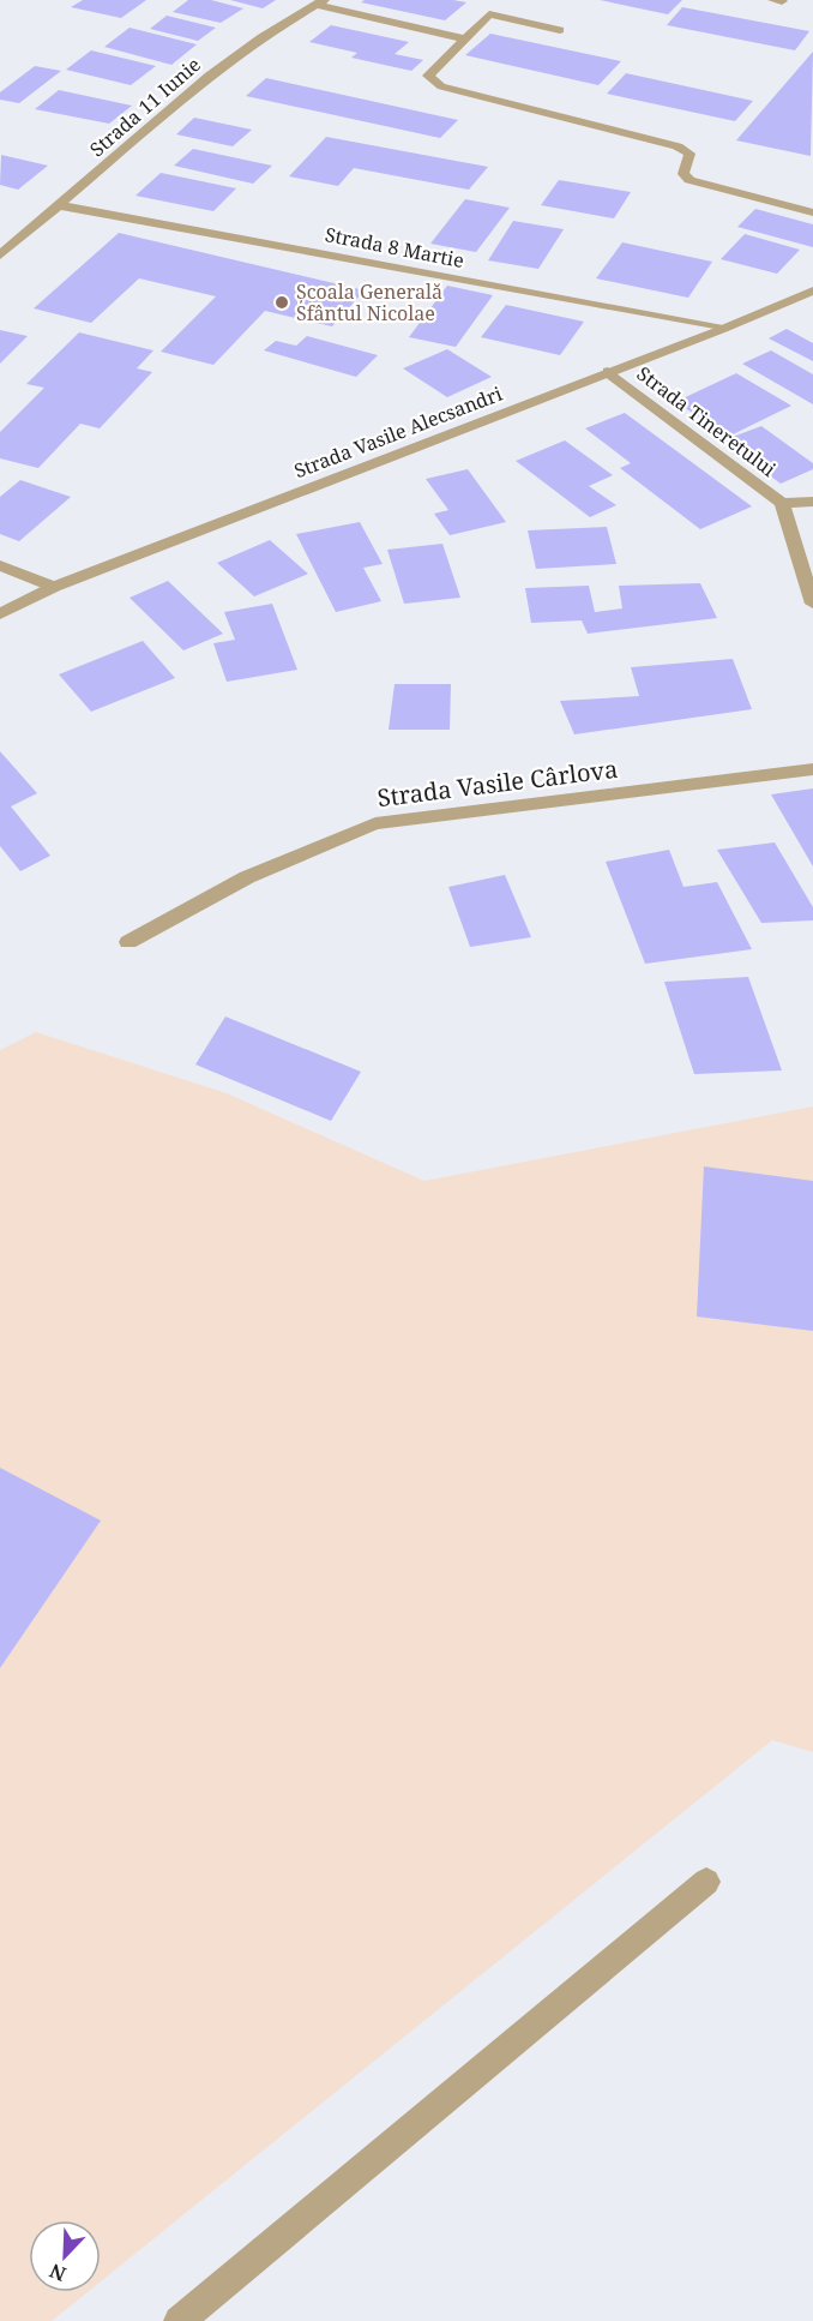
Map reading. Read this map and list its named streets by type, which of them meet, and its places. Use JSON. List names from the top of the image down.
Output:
{
  "streets": {
    "street": [
      "Strada 11 Iunie",
      "Strada 8 Martie",
      "Strada Tineretului",
      "Strada Vasile Alecsandri",
      "Strada Vasile Cârlova"
    ]
  },
  "crossings": [
    ["Strada 11 Iunie", "Strada 8 Martie"],
    ["Strada 8 Martie", "Strada Vasile Alecsandri"],
    ["Strada Tineretului", "Strada Vasile Alecsandri"]
  ],
  "places": ["Școala Generală Sfântul Nicolae"],
  "north": "bottom left"
}
